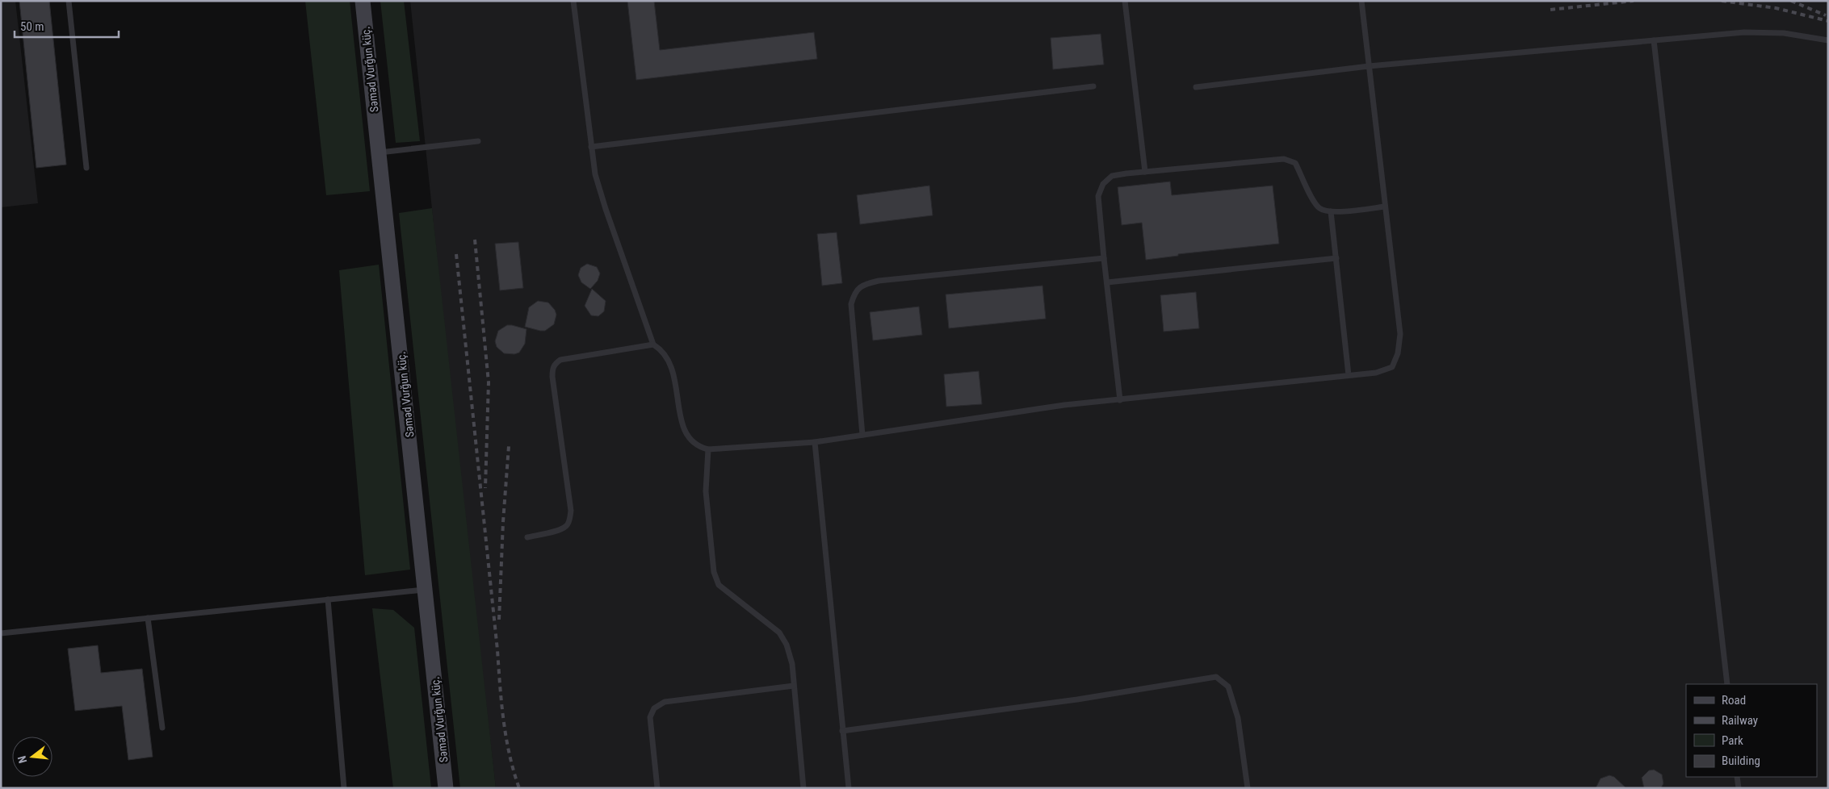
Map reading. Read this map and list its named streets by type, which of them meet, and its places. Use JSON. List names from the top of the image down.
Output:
{
  "streets": {
    "main road": ["Səməd Vurğun küç."]
  },
  "legend": [
    "Road",
    "Railway",
    "Park",
    "Building"
  ],
  "scale_bar": "50 m",
  "north": "left"
}
